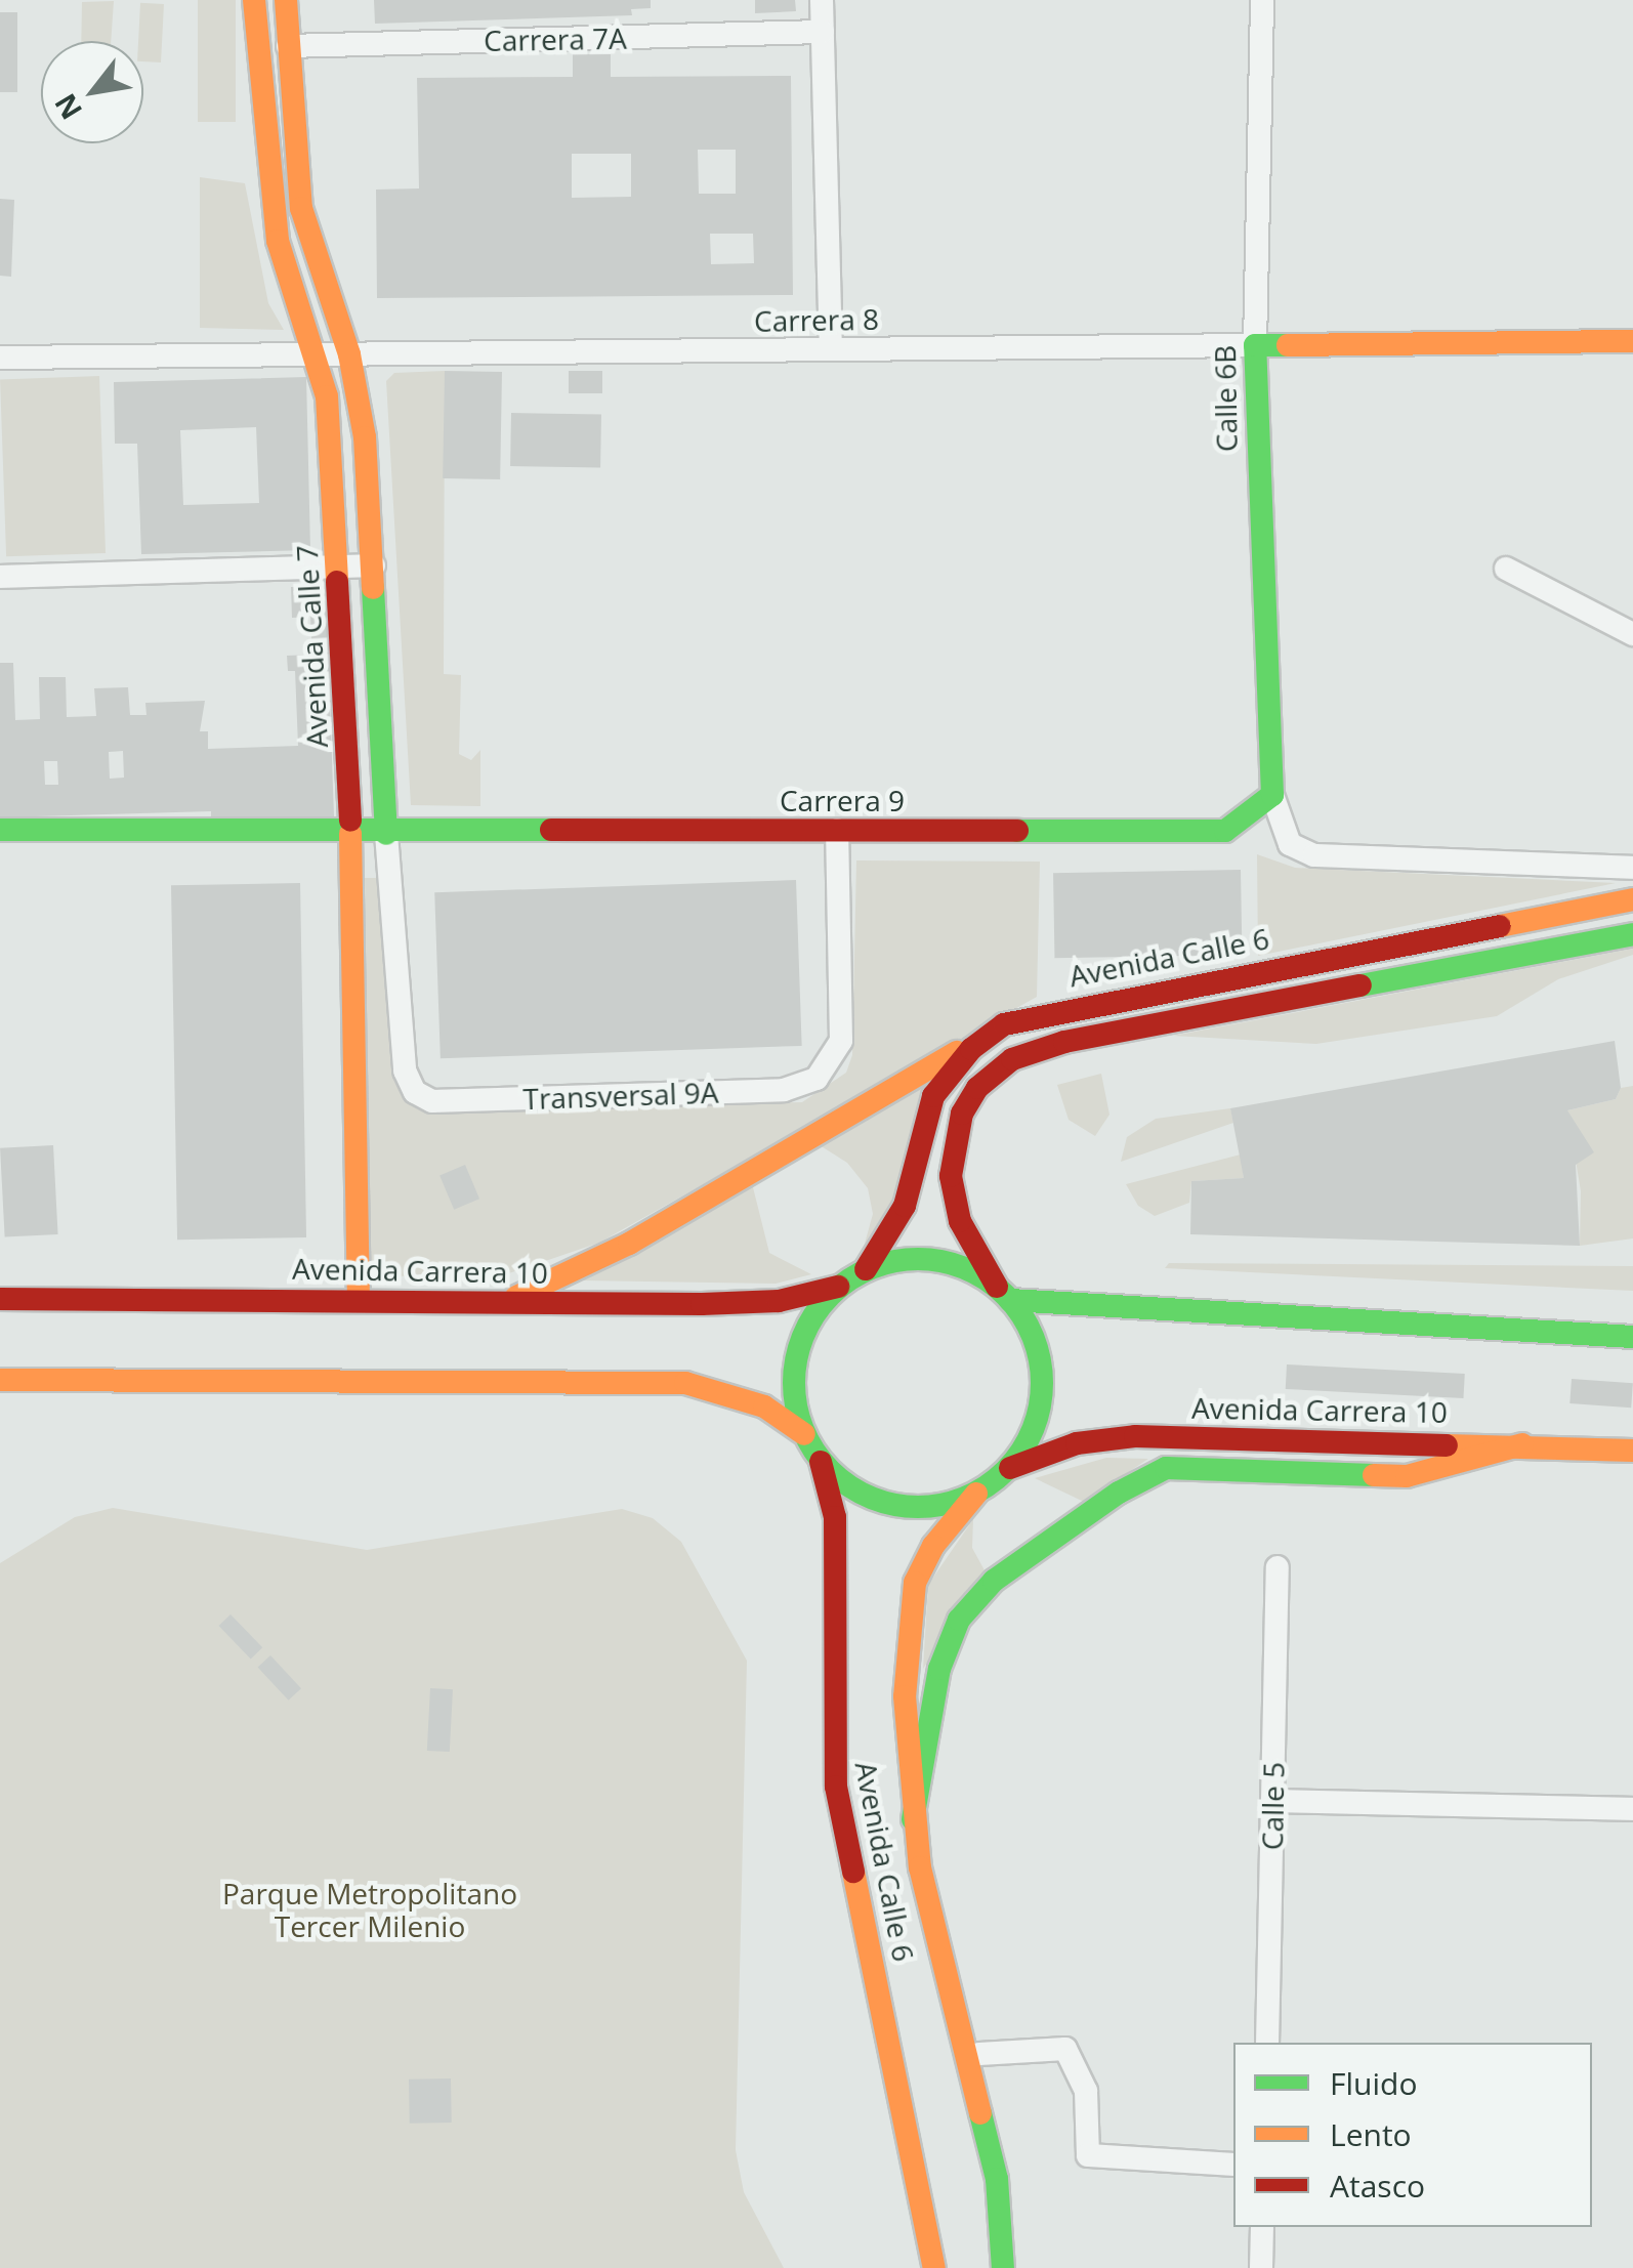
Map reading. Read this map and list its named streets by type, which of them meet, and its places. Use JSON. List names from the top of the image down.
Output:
{
  "streets": {
    "main road": [
      "Carrera 8",
      "Calle 6B",
      "Avenida Calle 7",
      "Carrera 9",
      "Avenida Calle 6",
      "Avenida Carrera 10"
    ],
    "street": ["Carrera 7A", "Transversal 9A", "Calle 5"]
  },
  "crossings": [
    ["Carrera 8", "Calle 6B"],
    ["Carrera 8", "Avenida Calle 7"],
    ["Calle 6B", "Carrera 9"],
    ["Avenida Calle 7", "Carrera 9"],
    ["Avenida Calle 7", "Avenida Carrera 10"],
    ["Carrera 9", "Transversal 9A"],
    ["Avenida Calle 6", "Avenida Carrera 10"]
  ],
  "parks": ["Parque Metropolitano Tercer Milenio"],
  "legend": ["Fluido", "Lento", "Atasco"],
  "north": "bottom left"
}
